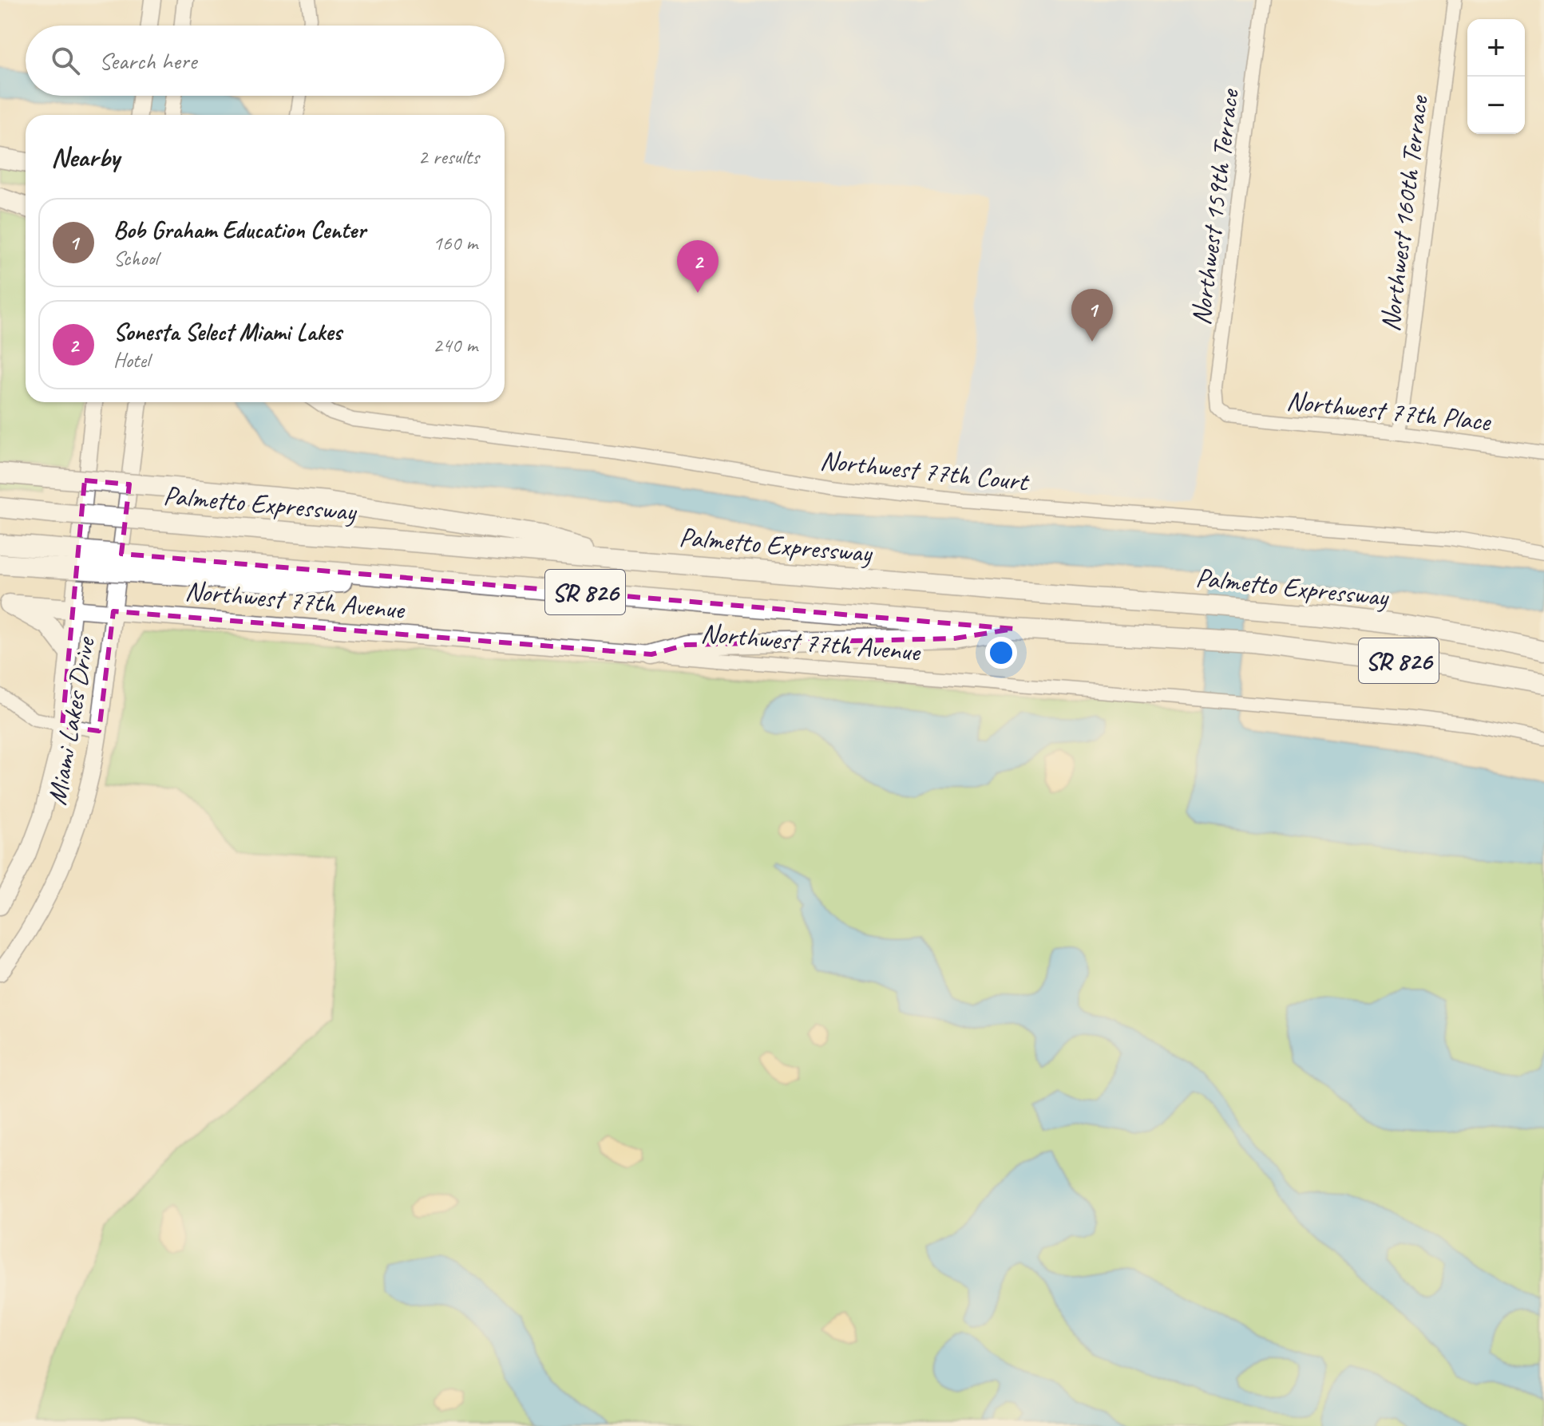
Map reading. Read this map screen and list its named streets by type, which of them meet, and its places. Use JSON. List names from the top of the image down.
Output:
{
  "streets": {
    "highway": ["Palmetto Expressway", "SR 826"],
    "main road": ["Northwest 77th Avenue", "Miami Lakes Drive"],
    "street": [
      "Northwest 159th Terrace",
      "Northwest 160th Terrace",
      "Northwest 77th Place",
      "Northwest 77th Court"
    ]
  },
  "crossings": [
    ["Northwest 159th Terrace", "Northwest 77th Place"],
    ["Northwest 160th Terrace", "Northwest 77th Place"],
    ["Northwest 77th Avenue", "Miami Lakes Drive"]
  ],
  "page": {
    "map_buttons": ["+", "−"],
    "search": "Search here",
    "heading": ["Nearby", "2 results"],
    "list": [
      {
        "mark": "1",
        "name": "Bob Graham Education Center",
        "note": "School",
        "value": "160 m"
      },
      {
        "mark": "2",
        "name": "Sonesta Select Miami Lakes",
        "note": "Hotel",
        "value": "240 m"
      }
    ],
    "pins": ["2", "1"]
  }
}
